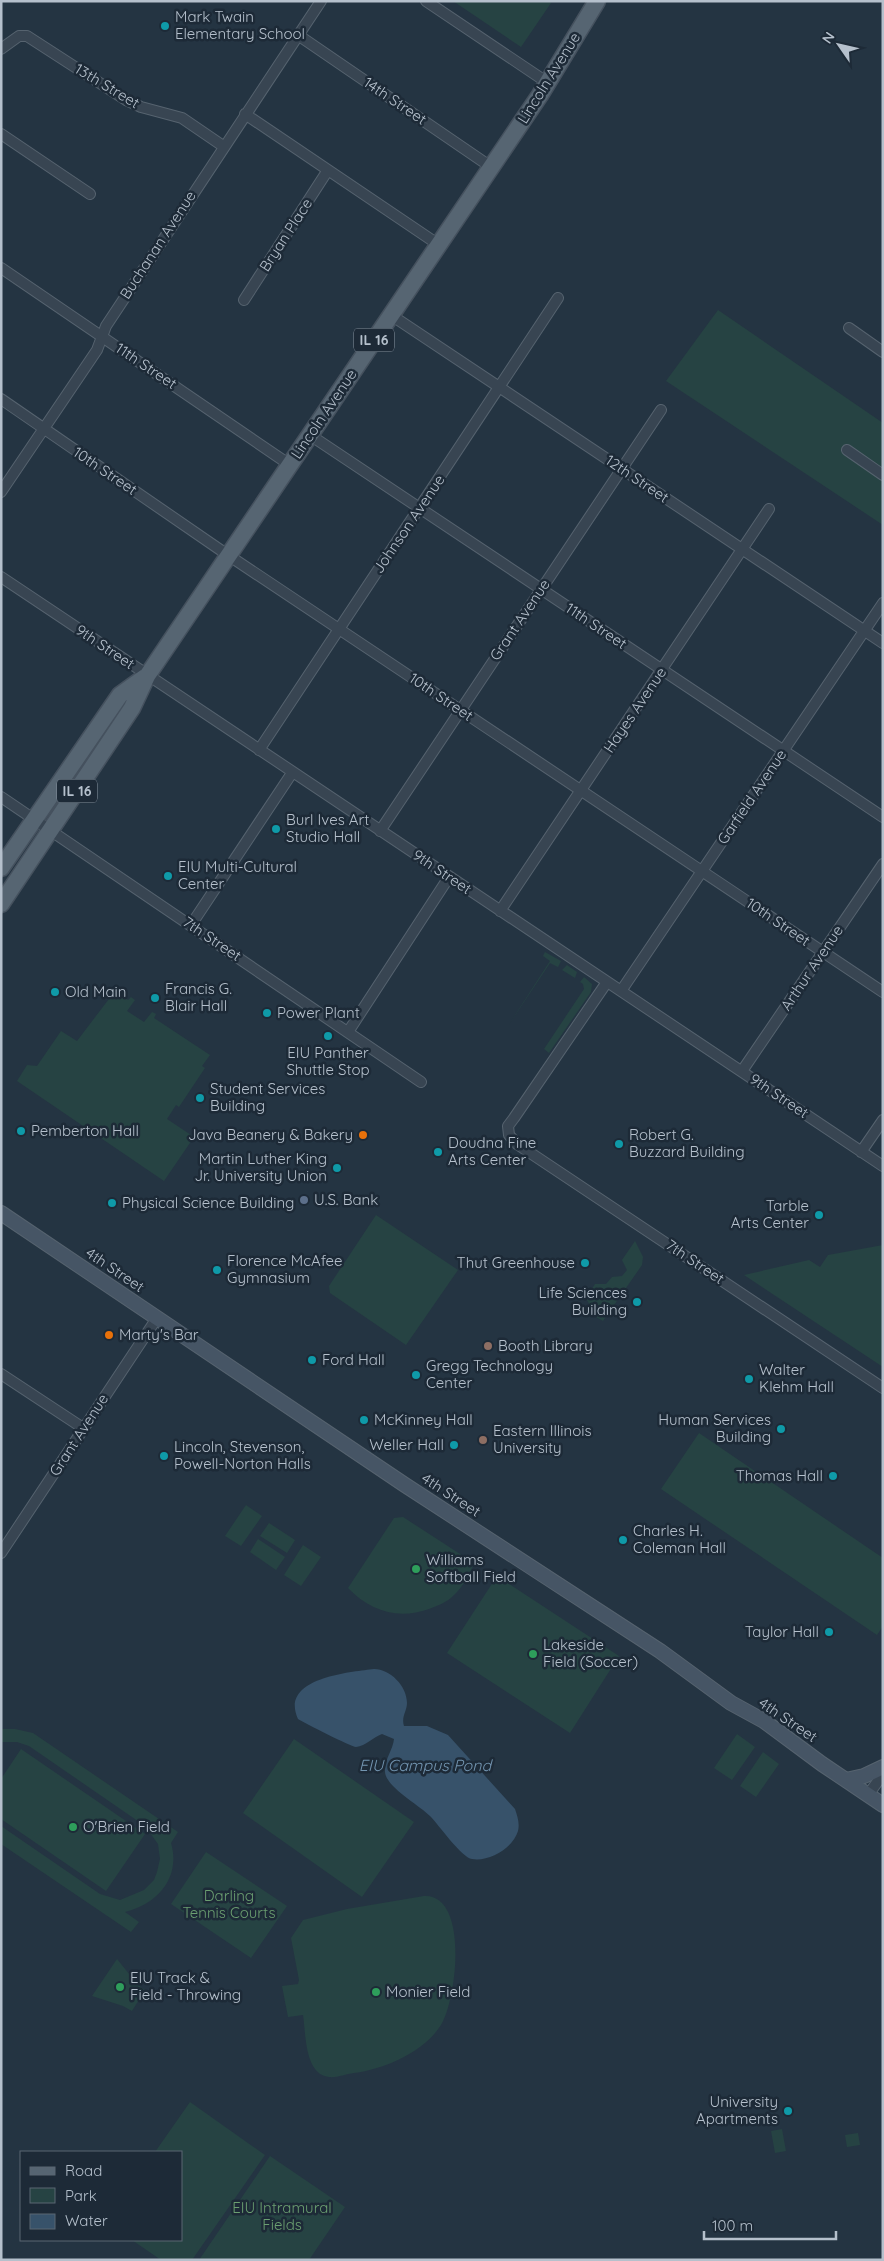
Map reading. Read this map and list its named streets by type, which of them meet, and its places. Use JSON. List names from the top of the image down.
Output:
{
  "streets": {
    "main road": ["Lincoln Avenue", "IL 16"],
    "street": [
      "13th Street",
      "14th Street",
      "Bryan Place",
      "Buchanan Avenue",
      "11th Street",
      "10th Street",
      "12th Street",
      "Johnson Avenue",
      "Grant Avenue",
      "9th Street",
      "Hayes Avenue",
      "Garfield Avenue",
      "7th Street",
      "Arthur Avenue",
      "4th Street"
    ]
  },
  "crossings": [
    ["Lincoln Avenue", "14th Street"],
    ["Lincoln Avenue", "11th Street"],
    ["Lincoln Avenue", "10th Street"],
    ["Lincoln Avenue", "12th Street"],
    ["Lincoln Avenue", "9th Street"],
    ["Lincoln Avenue", "7th Street"],
    ["13th Street", "Buchanan Avenue"],
    ["14th Street", "Buchanan Avenue"],
    ["Buchanan Avenue", "11th Street"],
    ["Buchanan Avenue", "10th Street"],
    ["11th Street", "Johnson Avenue"],
    ["11th Street", "Grant Avenue"],
    ["11th Street", "Hayes Avenue"],
    ["11th Street", "Garfield Avenue"],
    ["10th Street", "Johnson Avenue"],
    ["10th Street", "Grant Avenue"],
    ["10th Street", "Hayes Avenue"],
    ["10th Street", "Garfield Avenue"],
    ["10th Street", "Arthur Avenue"],
    ["12th Street", "Johnson Avenue"],
    ["12th Street", "Grant Avenue"],
    ["12th Street", "Hayes Avenue"],
    ["12th Street", "Garfield Avenue"],
    ["Johnson Avenue", "9th Street"],
    ["Grant Avenue", "9th Street"],
    ["Grant Avenue", "4th Street"],
    ["9th Street", "Hayes Avenue"],
    ["9th Street", "Garfield Avenue"],
    ["9th Street", "7th Street"],
    ["9th Street", "Arthur Avenue"]
  ],
  "water": ["EIU Campus Pond"],
  "parks": ["Darling Tennis Courts", "EIU Intramural Fields"],
  "places": [
    "Mark Twain Elementary School",
    "Burl Ives Art Studio Hall",
    "EIU Multi-Cultural Center",
    "Old Main",
    "Francis G. Blair Hall",
    "Power Plant",
    "EIU Panther Shuttle Stop",
    "Student Services Building",
    "Pemberton Hall",
    "Java Beanery & Bakery",
    "Robert G. Buzzard Building",
    "Doudna Fine Arts Center",
    "Martin Luther King Jr. University Union",
    "U.S. Bank",
    "Physical Science Building",
    "Tarble Arts Center",
    "Thut Greenhouse",
    "Florence McAfee Gymnasium",
    "Life Sciences Building",
    "Marty's Bar",
    "Booth Library",
    "Ford Hall",
    "Gregg Technology Center",
    "Walter Klehm Hall",
    "McKinney Hall",
    "Human Services Building",
    "Eastern Illinois University",
    "Weller Hall",
    "Lincoln, Stevenson, Powell-Norton Halls",
    "Thomas Hall",
    "Charles H. Coleman Hall",
    "Williams Softball Field",
    "Taylor Hall",
    "Lakeside Field (Soccer)",
    "O'Brien Field",
    "EIU Track & Field - Throwing",
    "Monier Field",
    "University Apartments"
  ],
  "legend": ["Road", "Park", "Water"],
  "scale_bar": "100 m",
  "north": "top left"
}
